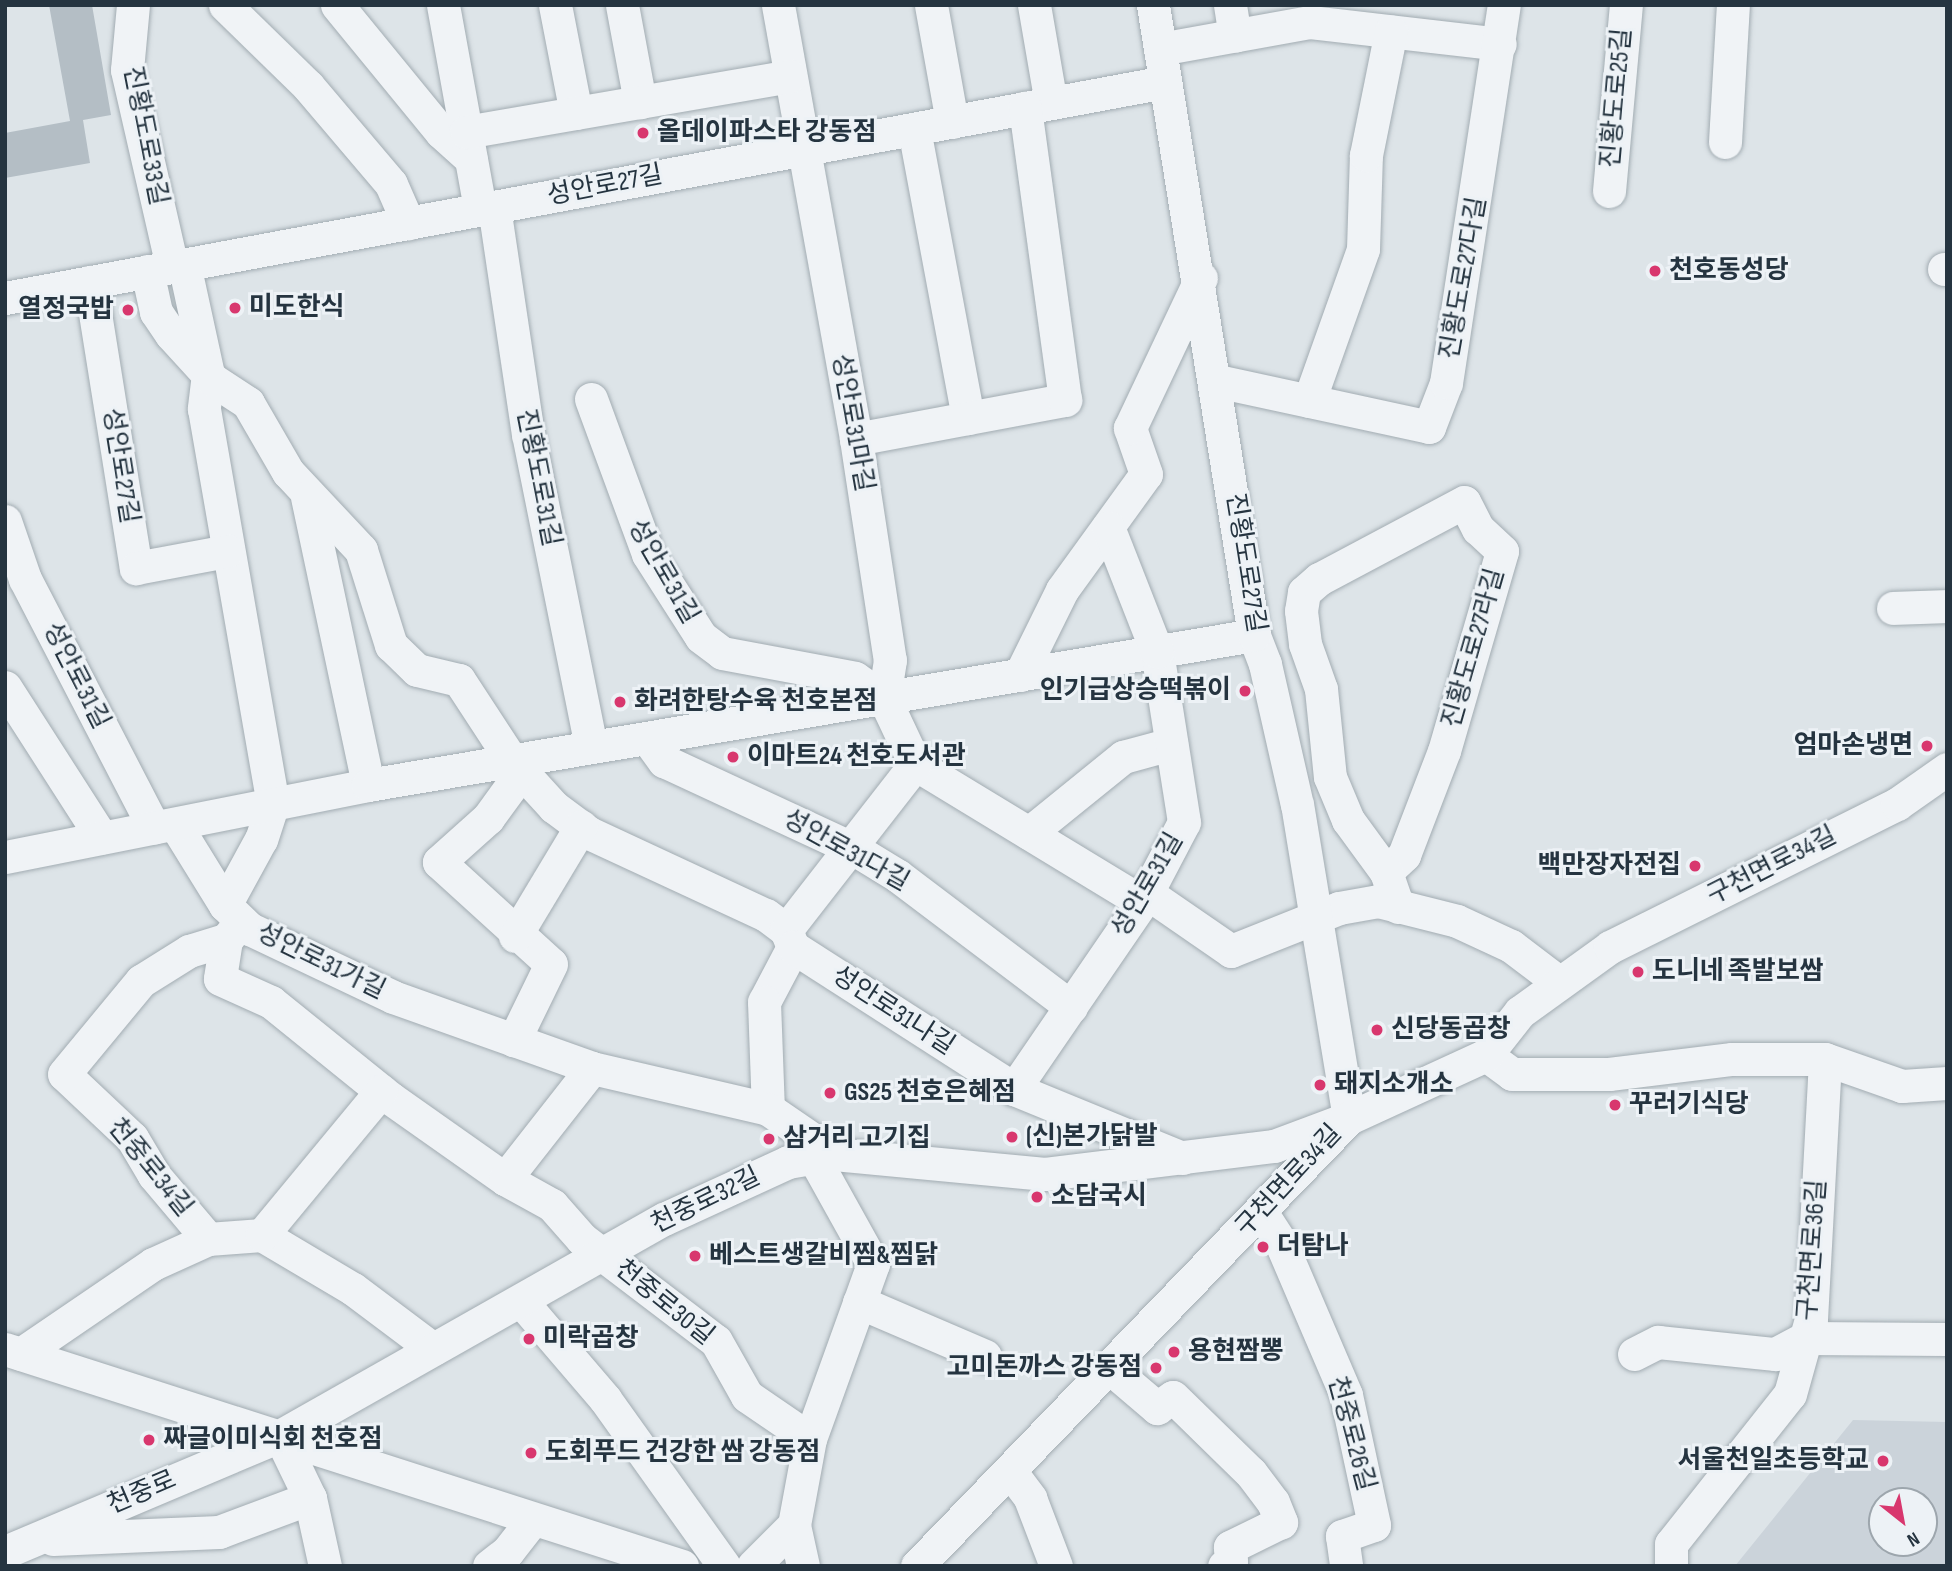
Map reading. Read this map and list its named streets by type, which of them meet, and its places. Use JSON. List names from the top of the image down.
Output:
{
  "streets": {
    "street": [
      "진황도로25길",
      "진황도로33길",
      "성안로27길",
      "진황도로27다길",
      "성안로31마길",
      "진황도로31길",
      "진황도로27길",
      "성안로31길",
      "진황도로27라길",
      "성안로31다길",
      "구천면로34길",
      "성안로31가길",
      "성안로31나길",
      "천중로34길",
      "천중로32길",
      "구천면로36길",
      "천중로30길",
      "천중로26길",
      "천중로"
    ]
  },
  "crossings": [
    ["진황도로33길", "성안로27길"],
    ["성안로27길", "성안로31마길"],
    ["성안로27길", "진황도로31길"],
    ["성안로27길", "진황도로27길"],
    ["진황도로27다길", "진황도로27길"],
    ["성안로31마길", "성안로31길"],
    ["진황도로27길", "진황도로27라길"],
    ["진황도로27길", "구천면로34길"],
    ["진황도로27길", "천중로32길"],
    ["성안로31길", "성안로31다길"],
    ["성안로31길", "성안로31나길"],
    ["구천면로34길", "천중로32길"],
    ["구천면로34길", "천중로26길"],
    ["성안로31가길", "천중로34길"],
    ["성안로31가길", "천중로32길"],
    ["성안로31나길", "천중로32길"],
    ["천중로32길", "천중로30길"],
    ["천중로32길", "천중로"]
  ],
  "places": [
    "올데이파스타 강동점",
    "천호동성당",
    "미도한식",
    "열정국밥",
    "인기급상승떡볶이",
    "화려한탕수육 천호본점",
    "엄마손냉면",
    "이마트24 천호도서관",
    "백만장자전집",
    "도니네 족발보쌈",
    "신당동곱창",
    "돼지소개소",
    "GS25 천호은혜점",
    "꾸러기식당",
    "(신)본가닭발",
    "삼거리 고기집",
    "소담국시",
    "더탐나",
    "베스트생갈비찜&찜닭",
    "미락곱창",
    "용현짬뽕",
    "고미돈까스 강동점",
    "짜글이미식회 천호점",
    "도회푸드 건강한 쌈 강동점",
    "서울천일초등학교"
  ],
  "north": "bottom right"
}
